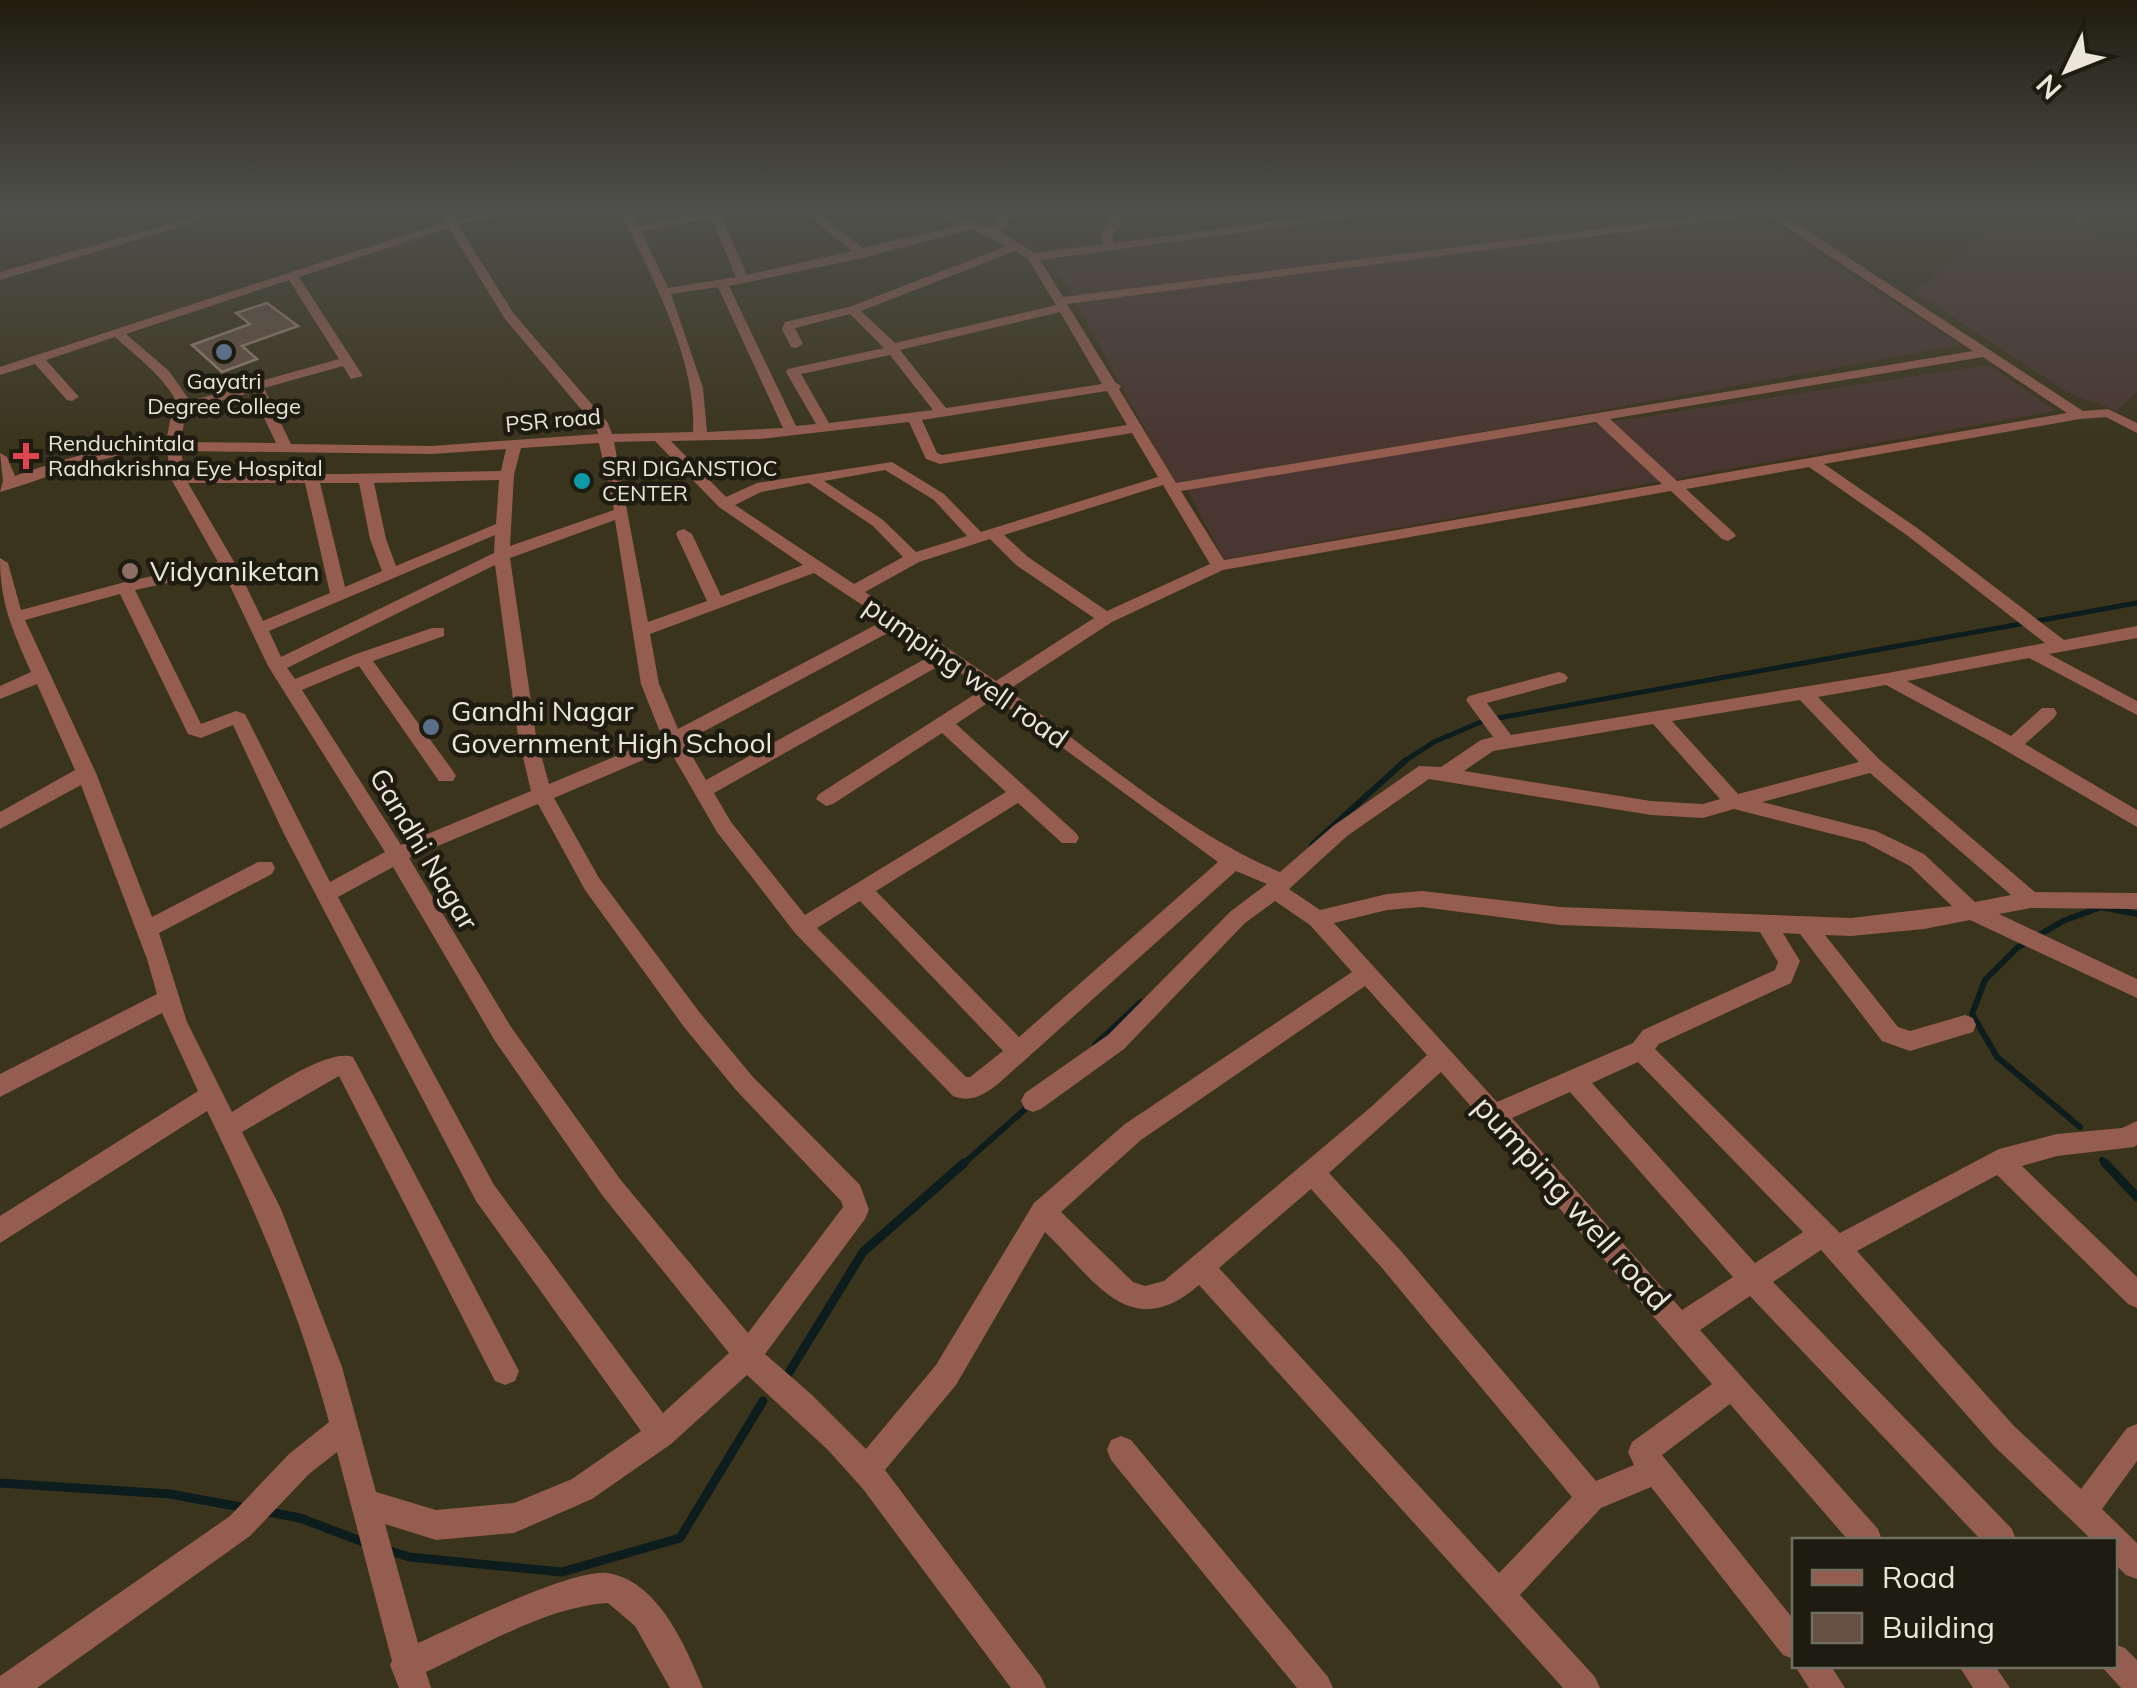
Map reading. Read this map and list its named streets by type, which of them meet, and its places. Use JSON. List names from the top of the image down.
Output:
{
  "streets": {
    "street": ["PSR road", "pumping well road", "Gandhi Nagar"]
  },
  "crossings": [
    ["PSR road", "pumping well road"],
    ["PSR road", "Gandhi Nagar"]
  ],
  "places": {
    "other": [
      "Gayatri Degree College",
      "SRI DIGANSTIOC CENTER",
      "Vidyaniketan",
      "Gandhi Nagar Government High School"
    ],
    "health": ["Renduchintala Radhakrishna Eye Hospital"]
  },
  "legend": ["Road", "Building"],
  "north": "bottom left"
}
